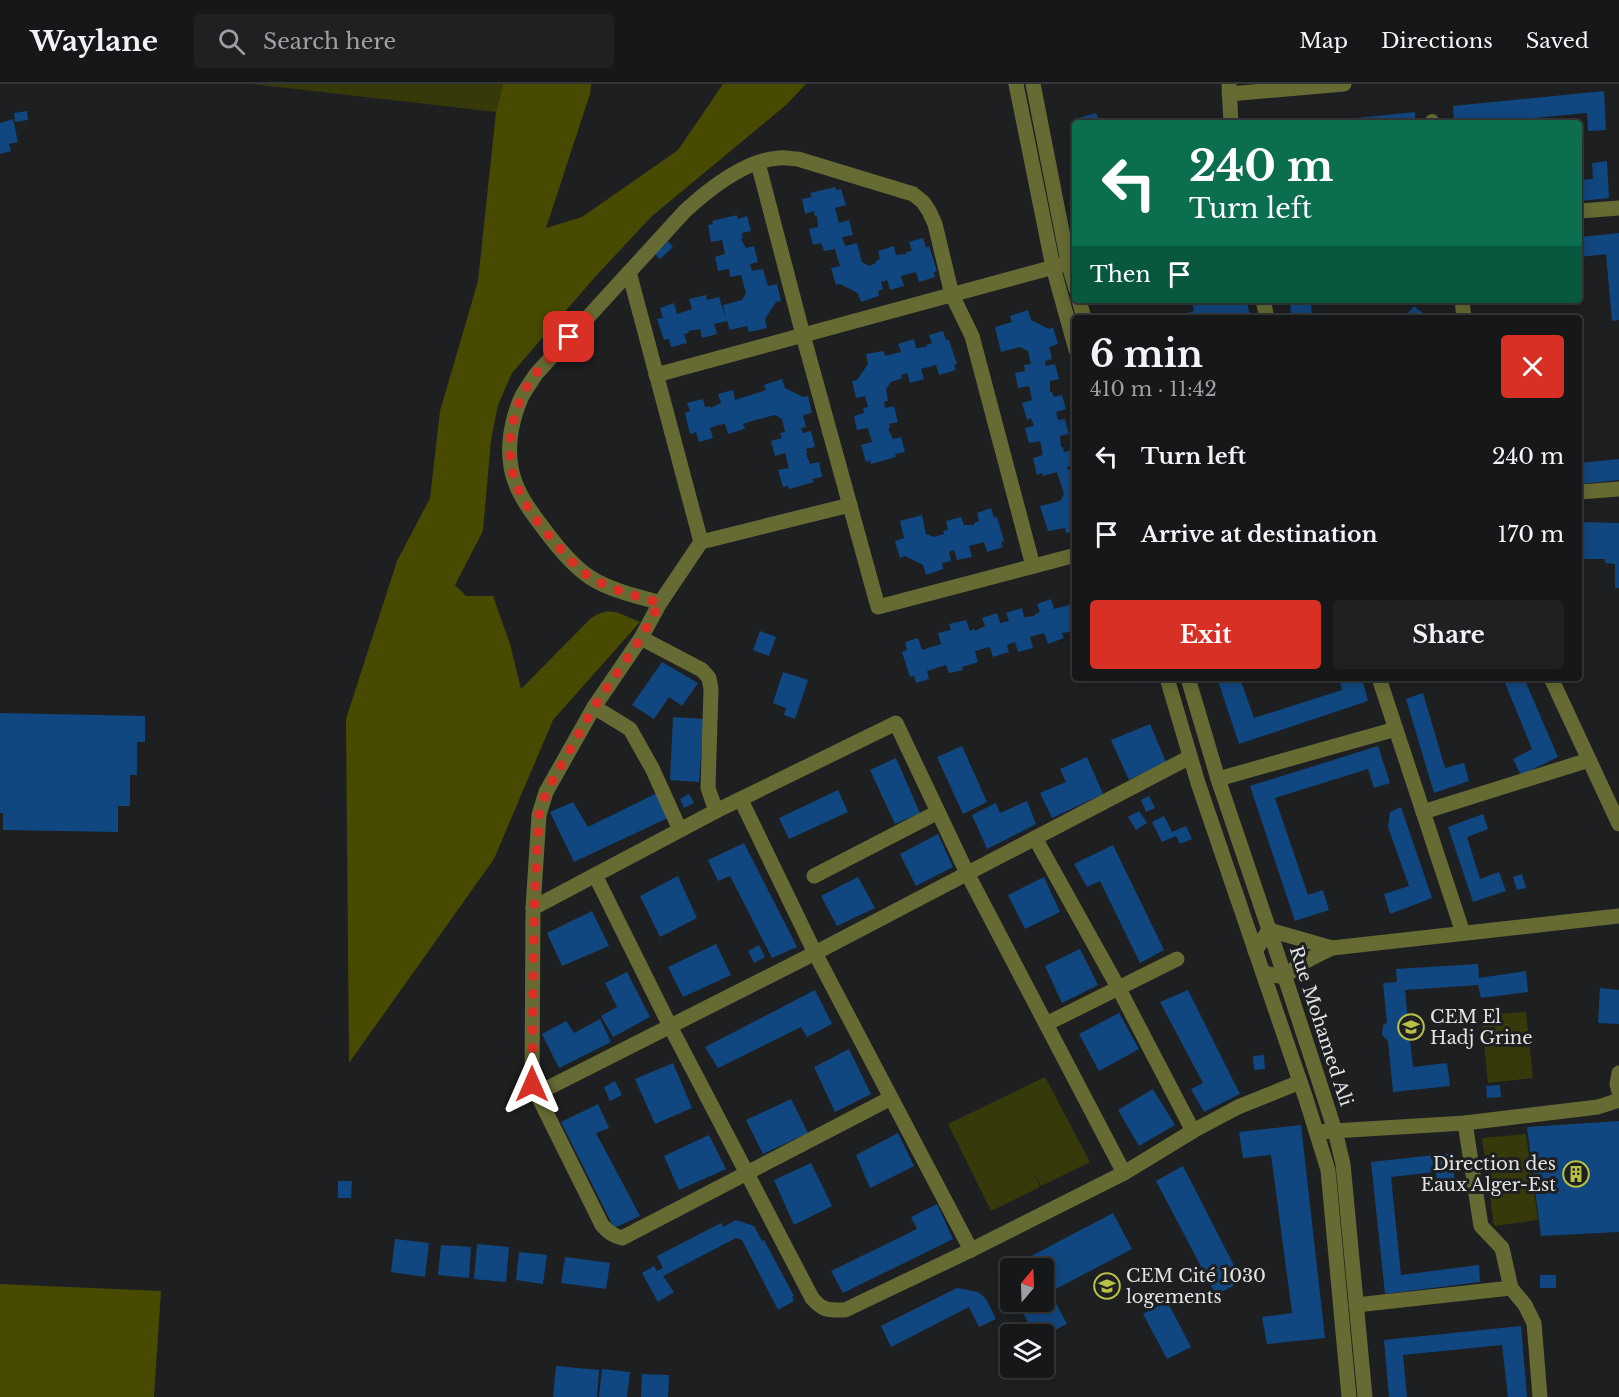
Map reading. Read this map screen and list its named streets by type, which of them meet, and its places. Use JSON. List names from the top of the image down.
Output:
{
  "streets": {
    "street": ["Rue Mohamed Ali"]
  },
  "places": {
    "school or university": ["CEM El Hadj Grine", "CEM Cité 1030 logements"],
    "building": ["Direction des Eaux Alger-Est"]
  },
  "north": "top",
  "page": {
    "header": "Waylane",
    "search": "Search here",
    "nav": ["Map", "Directions", "Saved"],
    "turn": ["240 m", "Turn left"],
    "then": "Then",
    "heading": ["6 min", "410 m · 11:42"],
    "list": [
      {
        "name": "Turn left",
        "value": "240 m"
      },
      {
        "name": "Arrive at destination",
        "value": "170 m"
      }
    ],
    "buttons": ["Exit", "Share"]
  }
}
